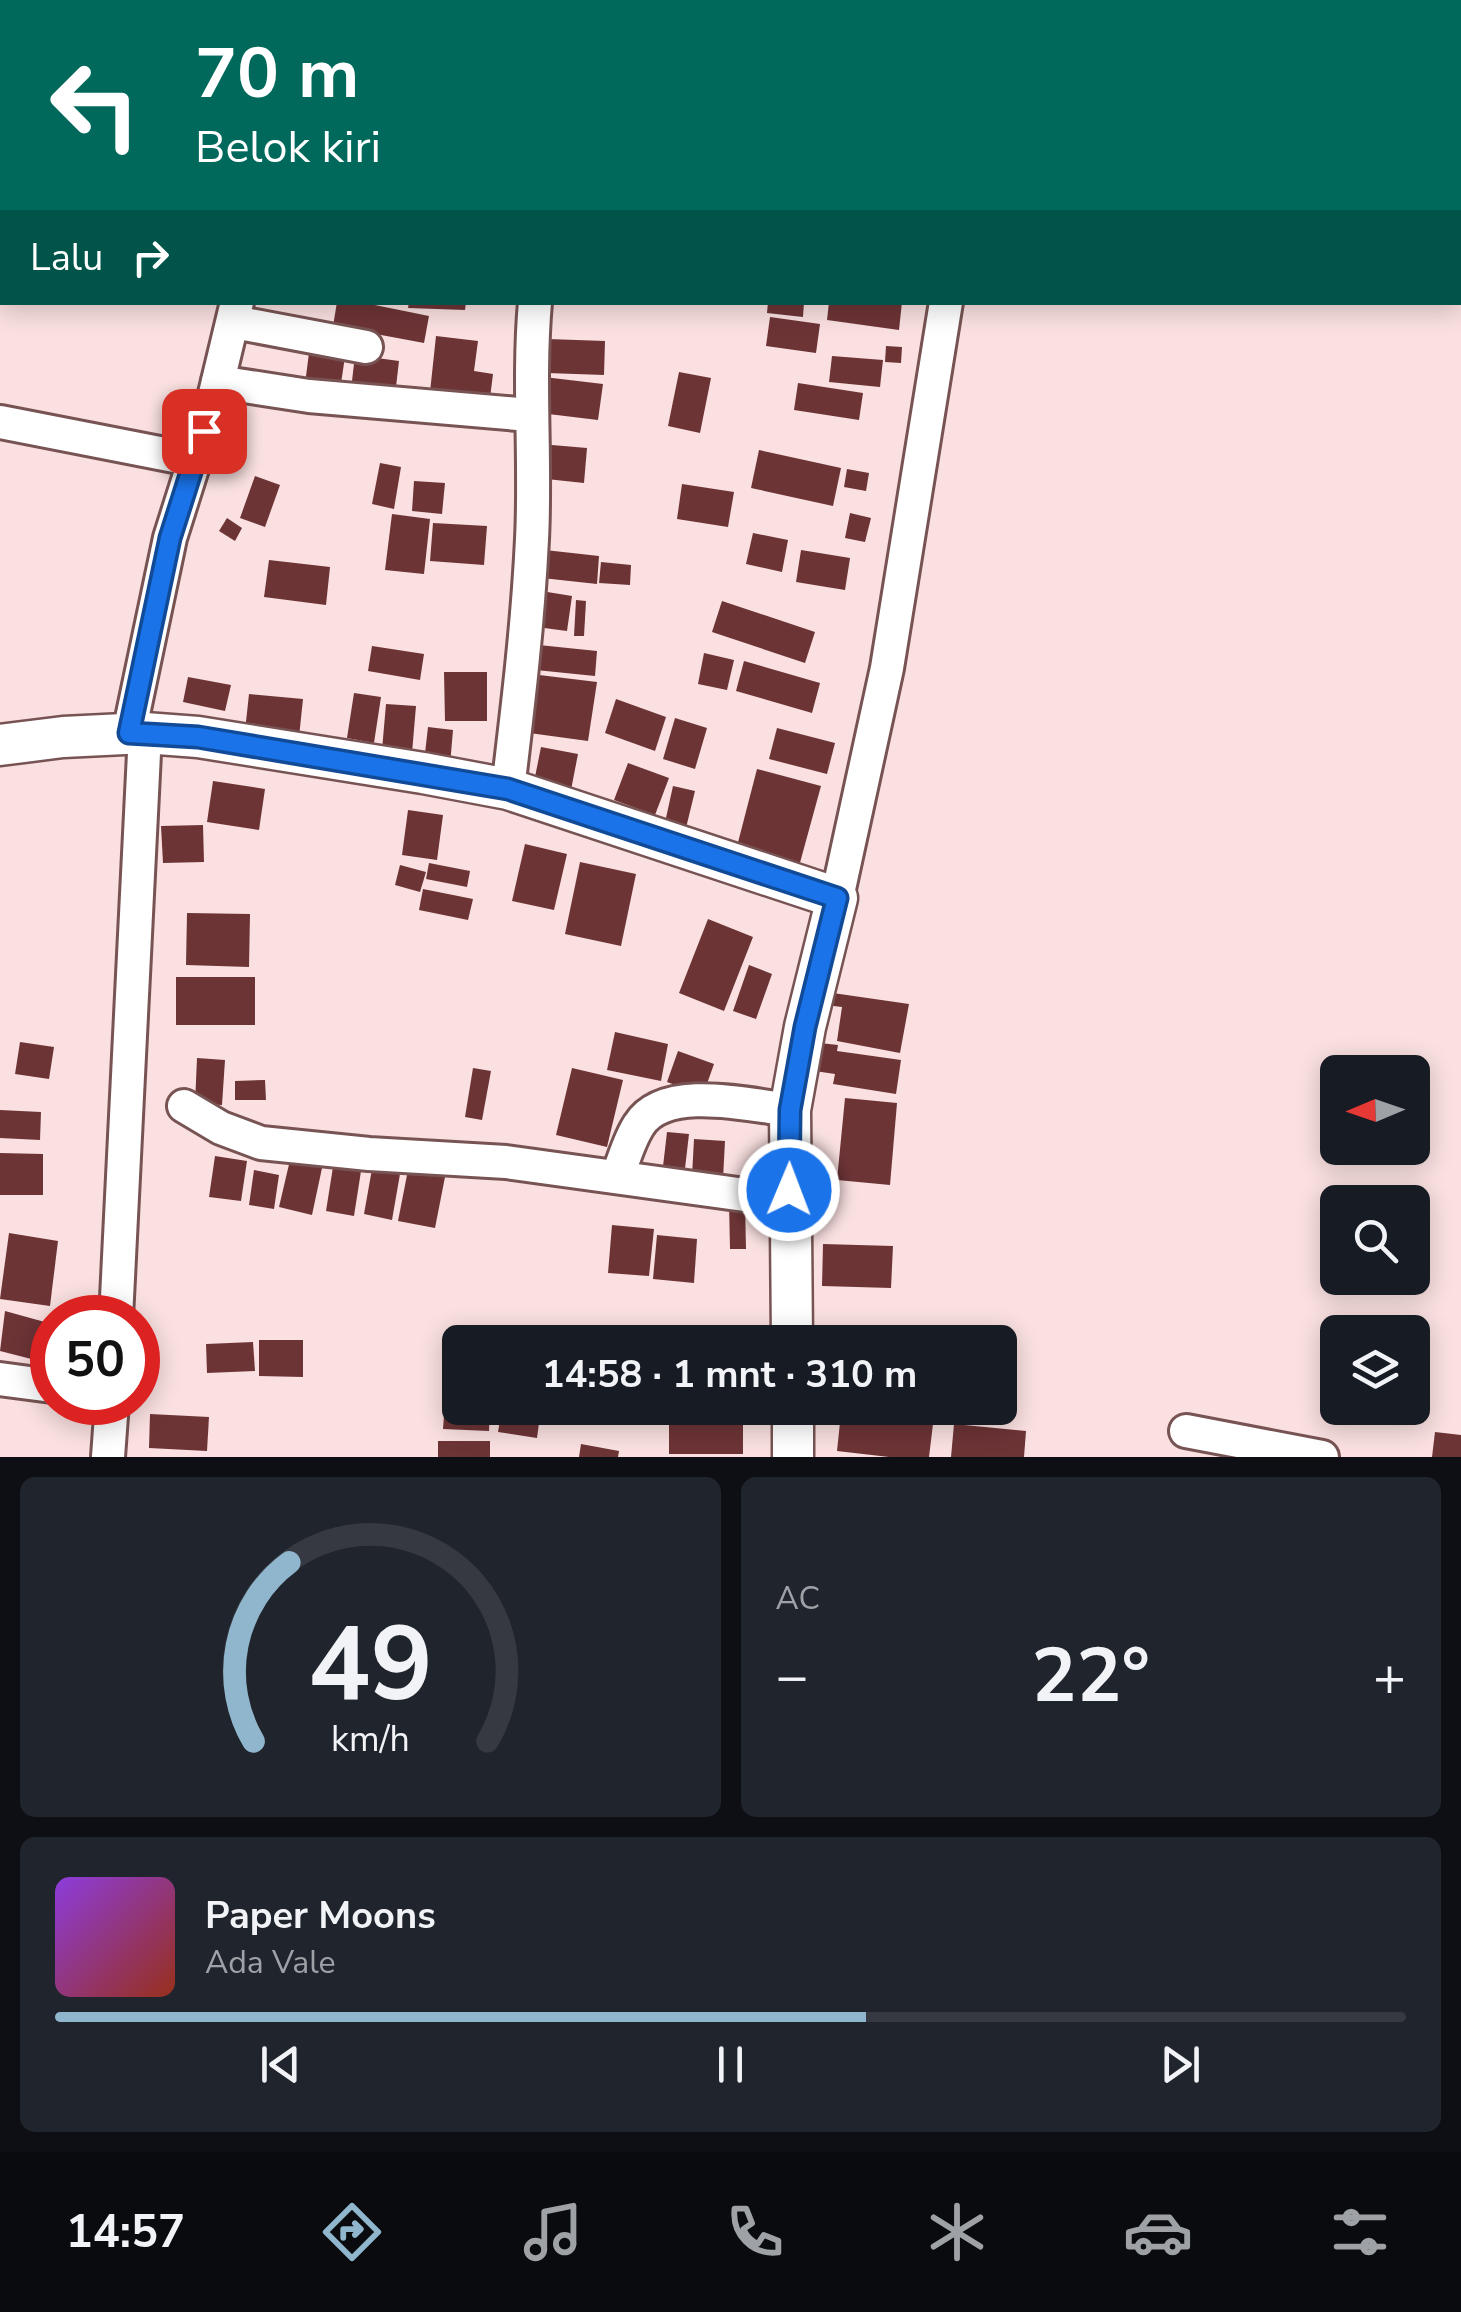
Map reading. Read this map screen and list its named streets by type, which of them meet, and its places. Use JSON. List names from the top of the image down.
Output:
{
  "north": "left",
  "page": {
    "turn": ["70 m", "Belok kiri"],
    "then": "Lalu",
    "limit": "50",
    "trip": "14:58 · 1 mnt · 310 m",
    "tile": "AC",
    "heat": ["−", "22°", "+"],
    "song": ["Paper Moons", "Ada Vale"],
    "tabs": "14:57",
    "gauge": ["49", "km/h"]
  }
}
